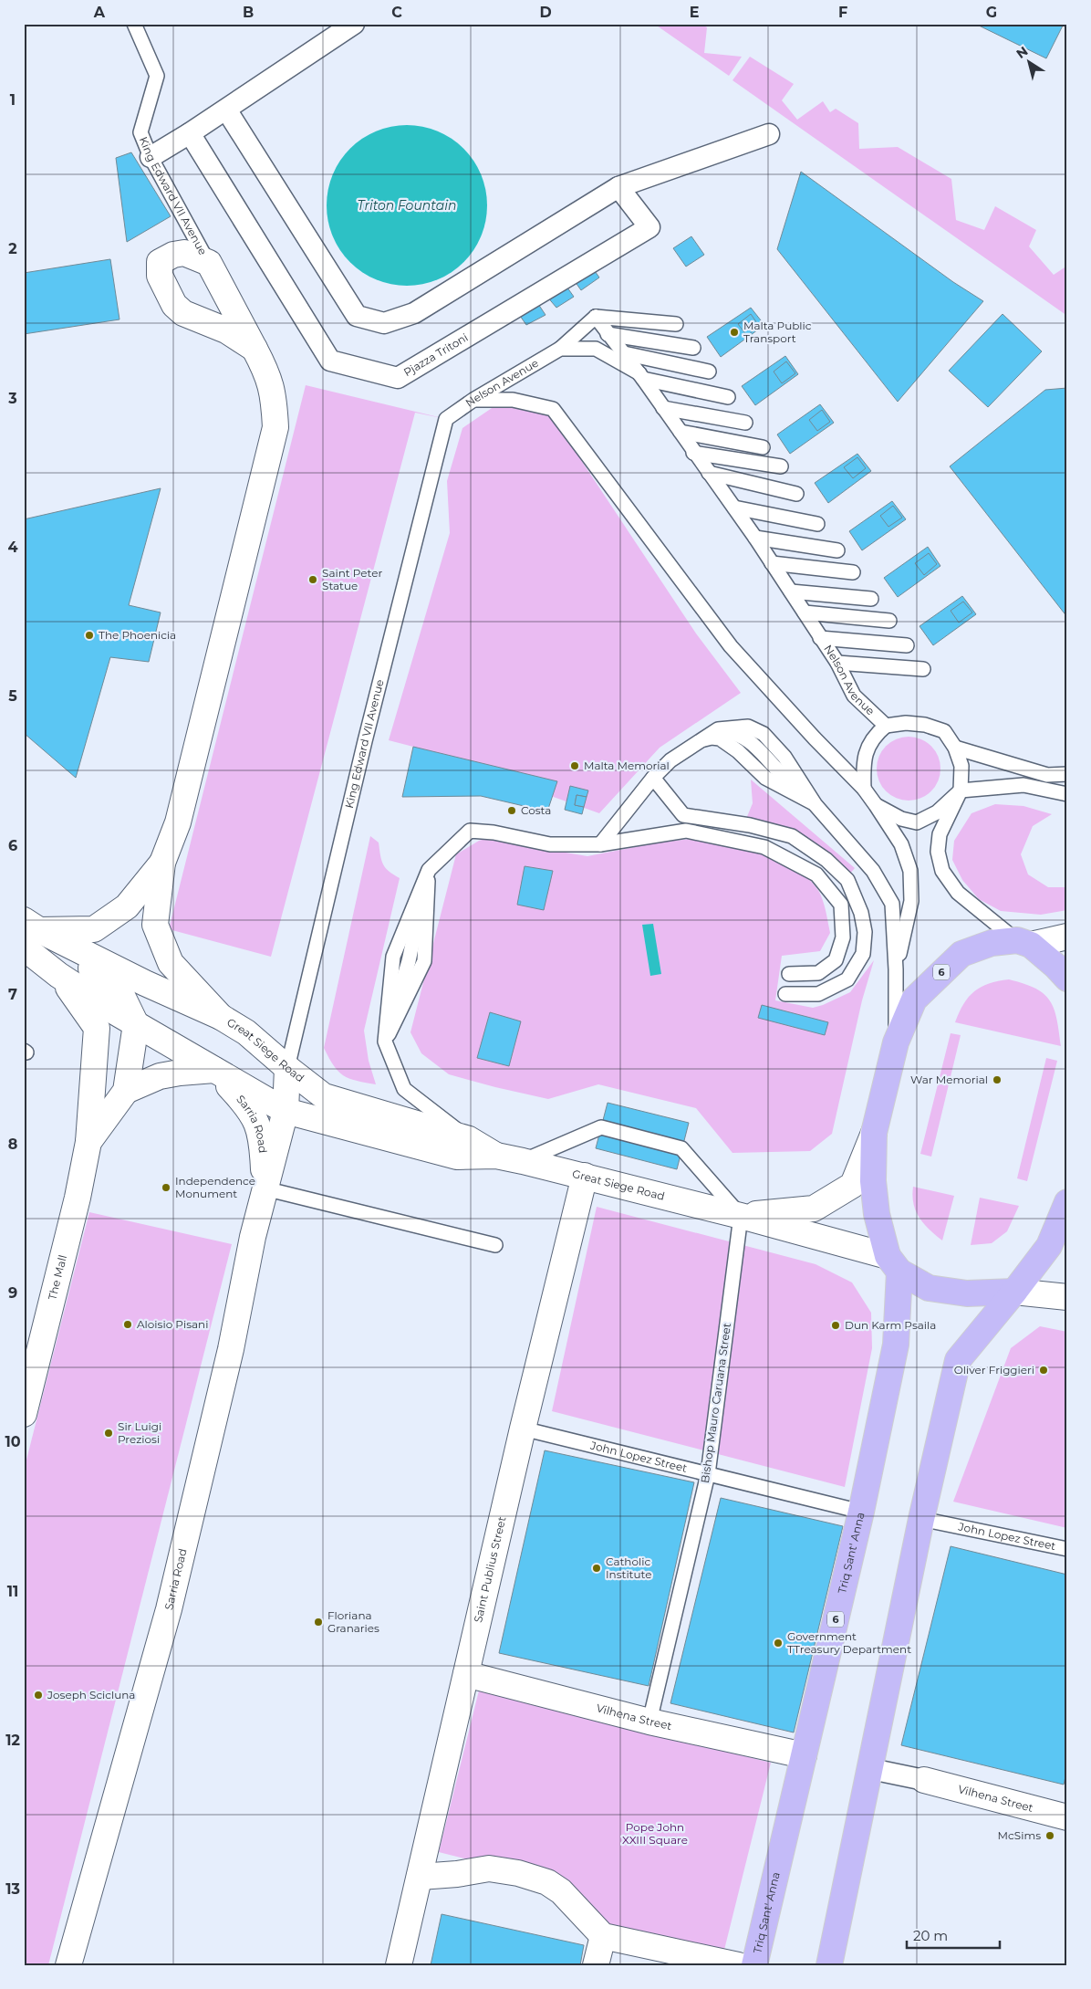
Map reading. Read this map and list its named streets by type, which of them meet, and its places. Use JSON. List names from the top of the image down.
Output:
{
  "streets": {
    "highway": ["6", "Triq Sant' Anna"],
    "street": [
      "King Edward VII Avenue",
      "Pjazza Tritoni",
      "Great Siege Road",
      "Sarria Road",
      "The Mall",
      "Saint Publius Street",
      "Vilhena Street"
    ],
    "lane": ["Nelson Avenue", "Bishop Mauro Caruana Street", "John Lopez Street"]
  },
  "crossings": [
    ["King Edward VII Avenue", "Nelson Avenue"],
    ["King Edward VII Avenue", "Great Siege Road"],
    ["King Edward VII Avenue", "Sarria Road"],
    ["6", "Great Siege Road"],
    ["6", "Triq Sant' Anna"],
    ["Great Siege Road", "Sarria Road"],
    ["Great Siege Road", "The Mall"],
    ["Great Siege Road", "Bishop Mauro Caruana Street"],
    ["Great Siege Road", "Triq Sant' Anna"],
    ["Great Siege Road", "Saint Publius Street"],
    ["Bishop Mauro Caruana Street", "John Lopez Street"],
    ["Bishop Mauro Caruana Street", "Vilhena Street"],
    ["John Lopez Street", "Triq Sant' Anna"],
    ["John Lopez Street", "Saint Publius Street"],
    ["Triq Sant' Anna", "Vilhena Street"],
    ["Saint Publius Street", "Vilhena Street"]
  ],
  "water": ["Triton Fountain"],
  "parks": ["Pope John XXIII Square"],
  "places": [
    "Malta Public Transport",
    "Saint Peter Statue",
    "The Phoenicia",
    "Malta Memorial",
    "Costa",
    "War Memorial",
    "Independence Monument",
    "Aloisio Pisani",
    "Dun Karm Psaila",
    "Oliver Friggieri",
    "Sir Luigi Preziosi",
    "Catholic Institute",
    "Floriana Granaries",
    "Government TTreasury Department",
    "Joseph Scicluna",
    "McSims"
  ],
  "scale_bar": "20 m",
  "north": "top left",
  "grid": {
    "columns": [
      "A",
      "B",
      "C",
      "D",
      "E",
      "F",
      "G"
    ],
    "rows": [
      "1",
      "2",
      "3",
      "4",
      "5",
      "6",
      "7",
      "8",
      "9",
      "10",
      "11",
      "12",
      "13"
    ]
  }
}
